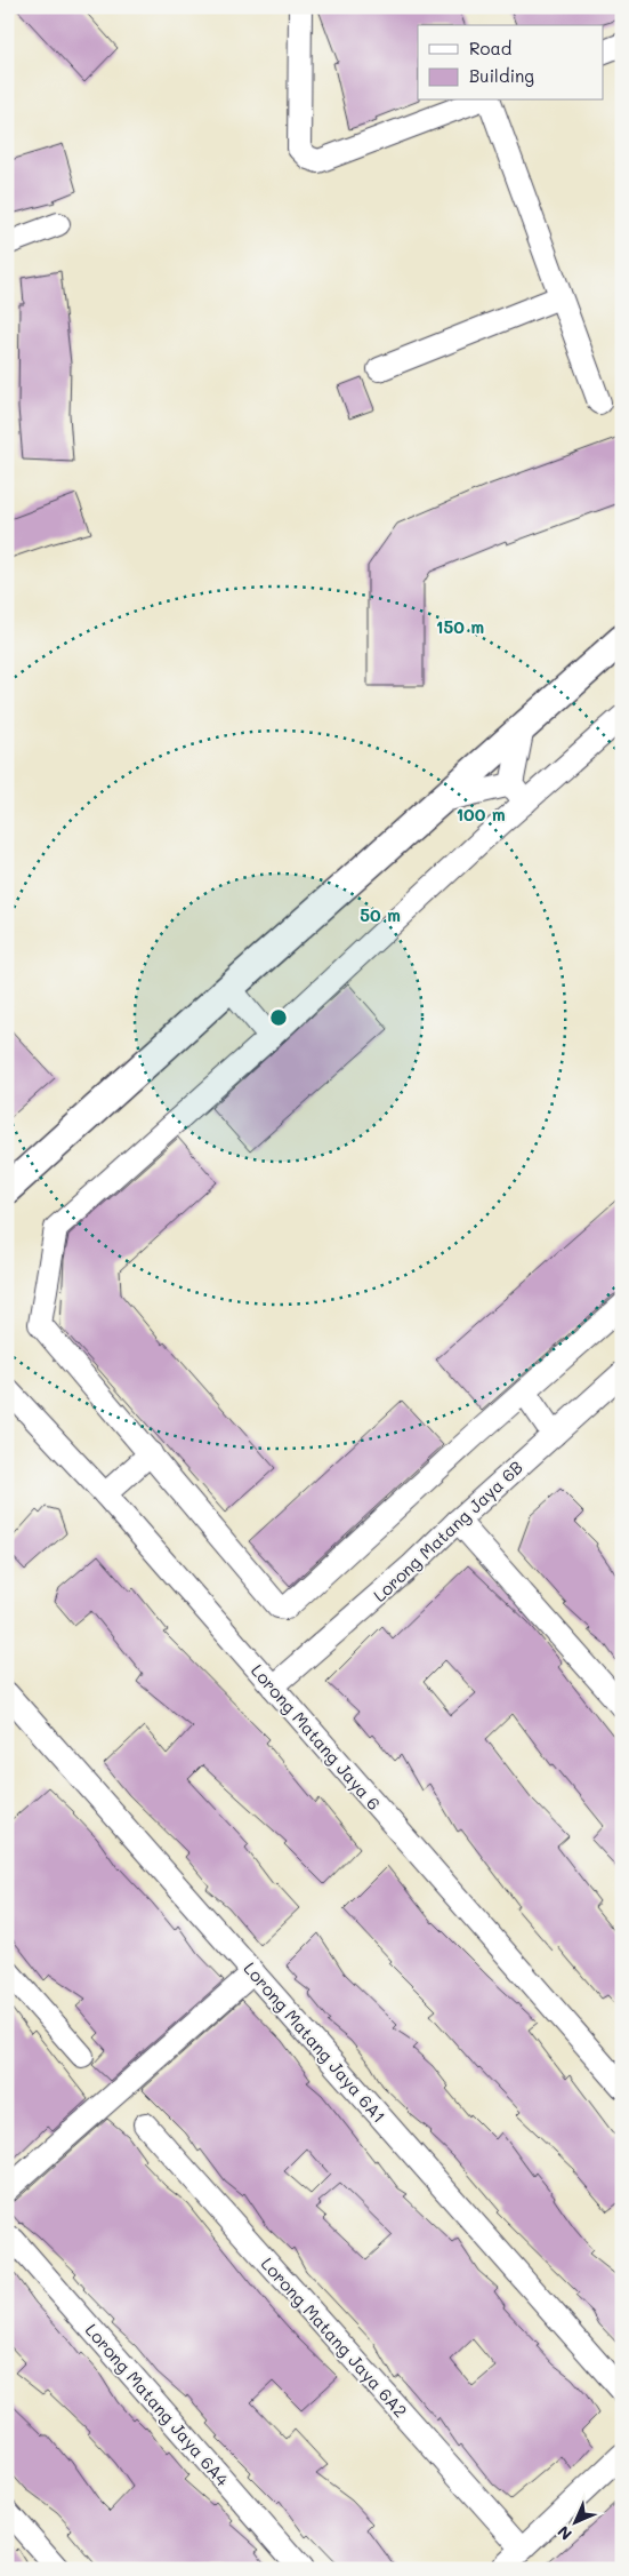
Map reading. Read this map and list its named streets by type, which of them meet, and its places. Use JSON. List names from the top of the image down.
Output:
{
  "streets": {
    "street": [
      "Lorong Matang Jaya 6B",
      "Lorong Matang Jaya 6",
      "Lorong Matang Jaya 6A1",
      "Lorong Matang Jaya 6A2",
      "Lorong Matang Jaya 6A4"
    ]
  },
  "crossings": [
    ["Lorong Matang Jaya 6B", "Lorong Matang Jaya 6"]
  ],
  "legend": ["Road", "Building"],
  "north": "bottom left",
  "rings": ["150 m", "100 m", "50 m"]
}
